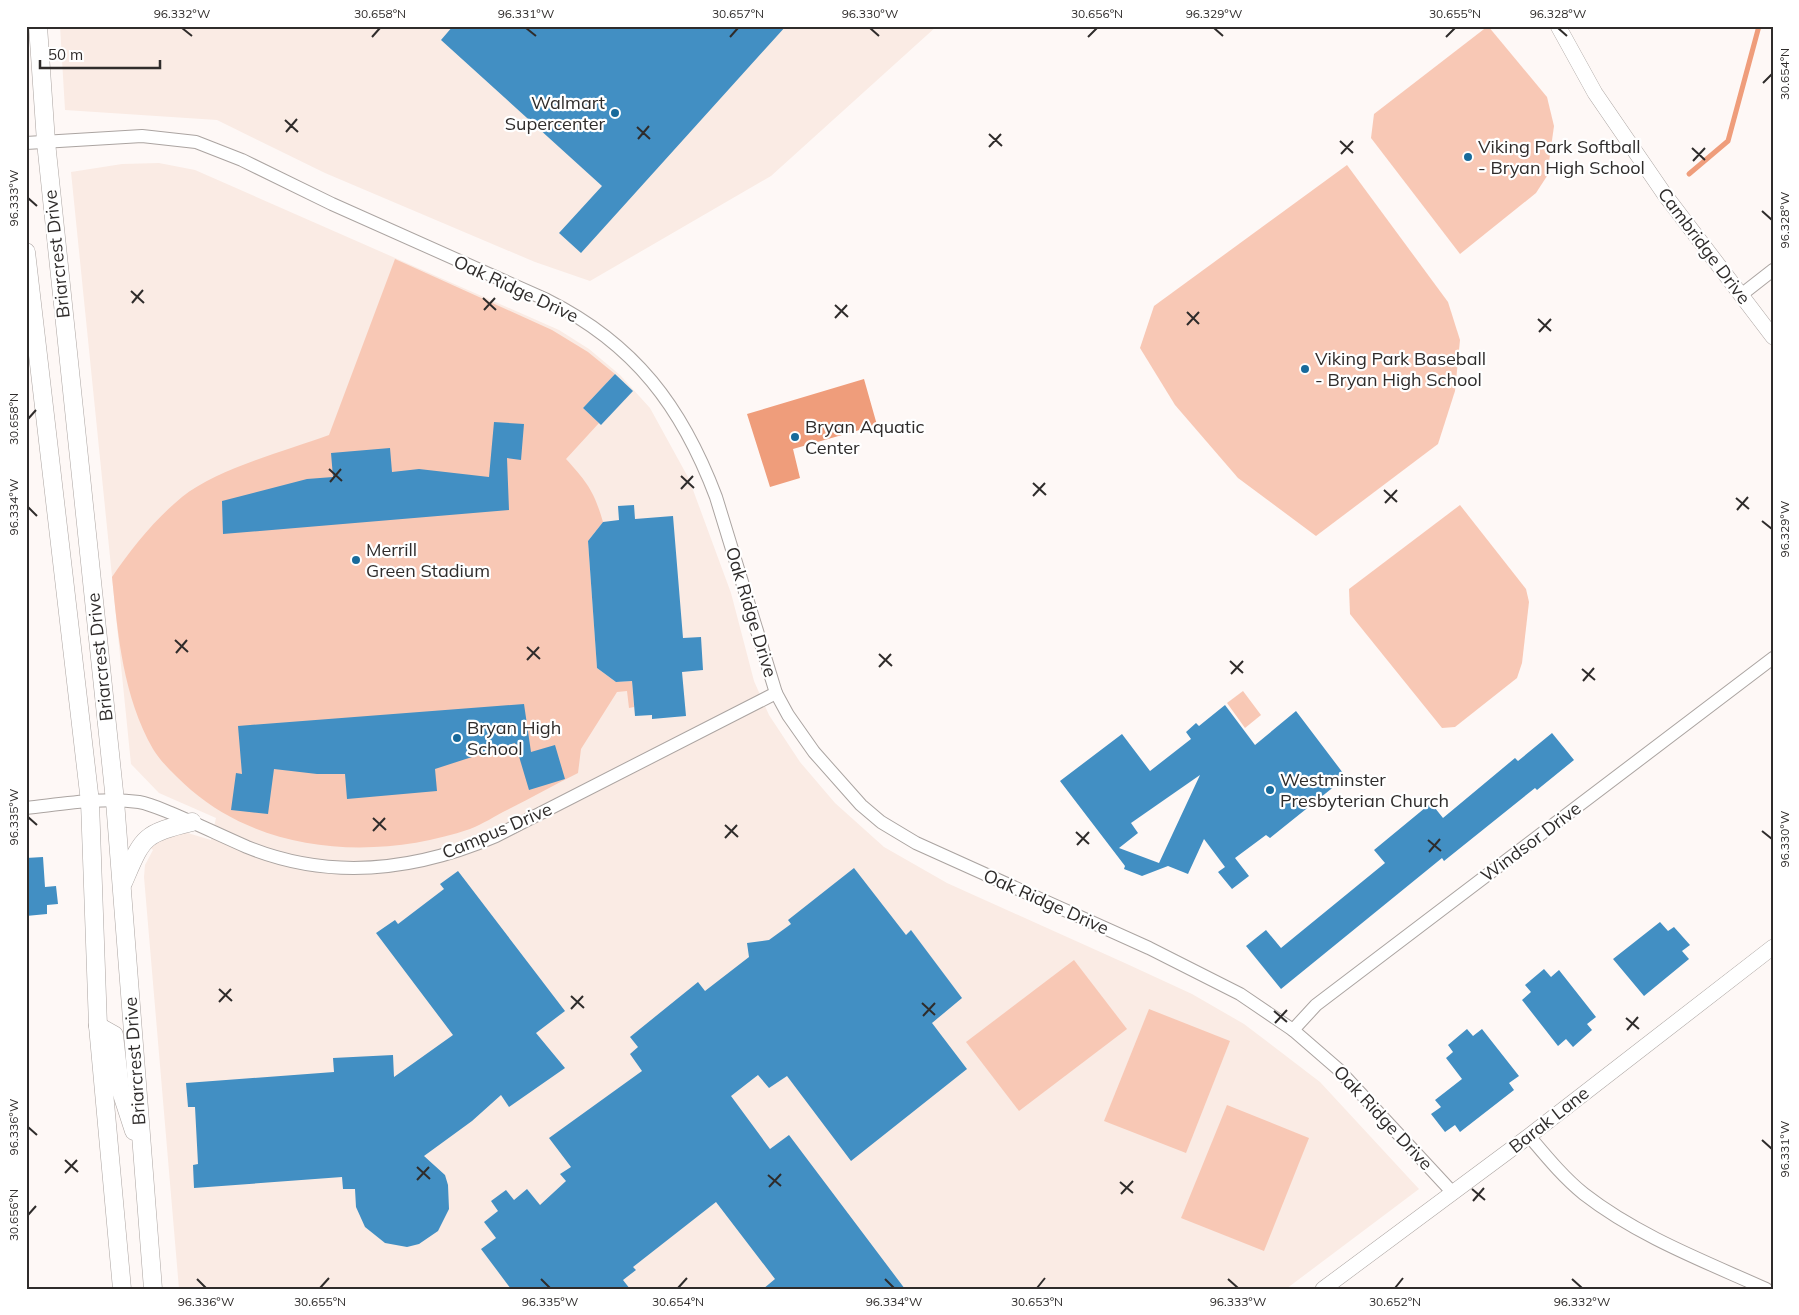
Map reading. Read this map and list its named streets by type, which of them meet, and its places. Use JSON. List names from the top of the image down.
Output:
{
  "streets": {
    "main road": ["Briarcrest Drive"],
    "street": [
      "Cambridge Drive",
      "Oak Ridge Drive",
      "Campus Drive",
      "Windsor Drive",
      "Barak Lane"
    ]
  },
  "crossings": [
    ["Briarcrest Drive", "Oak Ridge Drive"],
    ["Briarcrest Drive", "Campus Drive"],
    ["Oak Ridge Drive", "Campus Drive"],
    ["Oak Ridge Drive", "Windsor Drive"],
    ["Oak Ridge Drive", "Barak Lane"]
  ],
  "places": [
    "Walmart Supercenter",
    "Viking Park Softball - Bryan High School",
    "Viking Park Baseball - Bryan High School",
    "Bryan Aquatic Center",
    "Merrill Green Stadium",
    "Bryan High School",
    "Westminster Presbyterian Church"
  ],
  "scale_bar": "50 m",
  "coordinates": [
    "96.332°W",
    "30.658°N",
    "96.331°W",
    "30.657°N",
    "96.330°W",
    "30.656°N",
    "96.329°W",
    "30.655°N",
    "96.328°W",
    "30.654°N",
    "96.333°W",
    "96.334°W",
    "96.335°W",
    "96.336°W",
    "30.653°N",
    "30.652°N"
  ]
}
